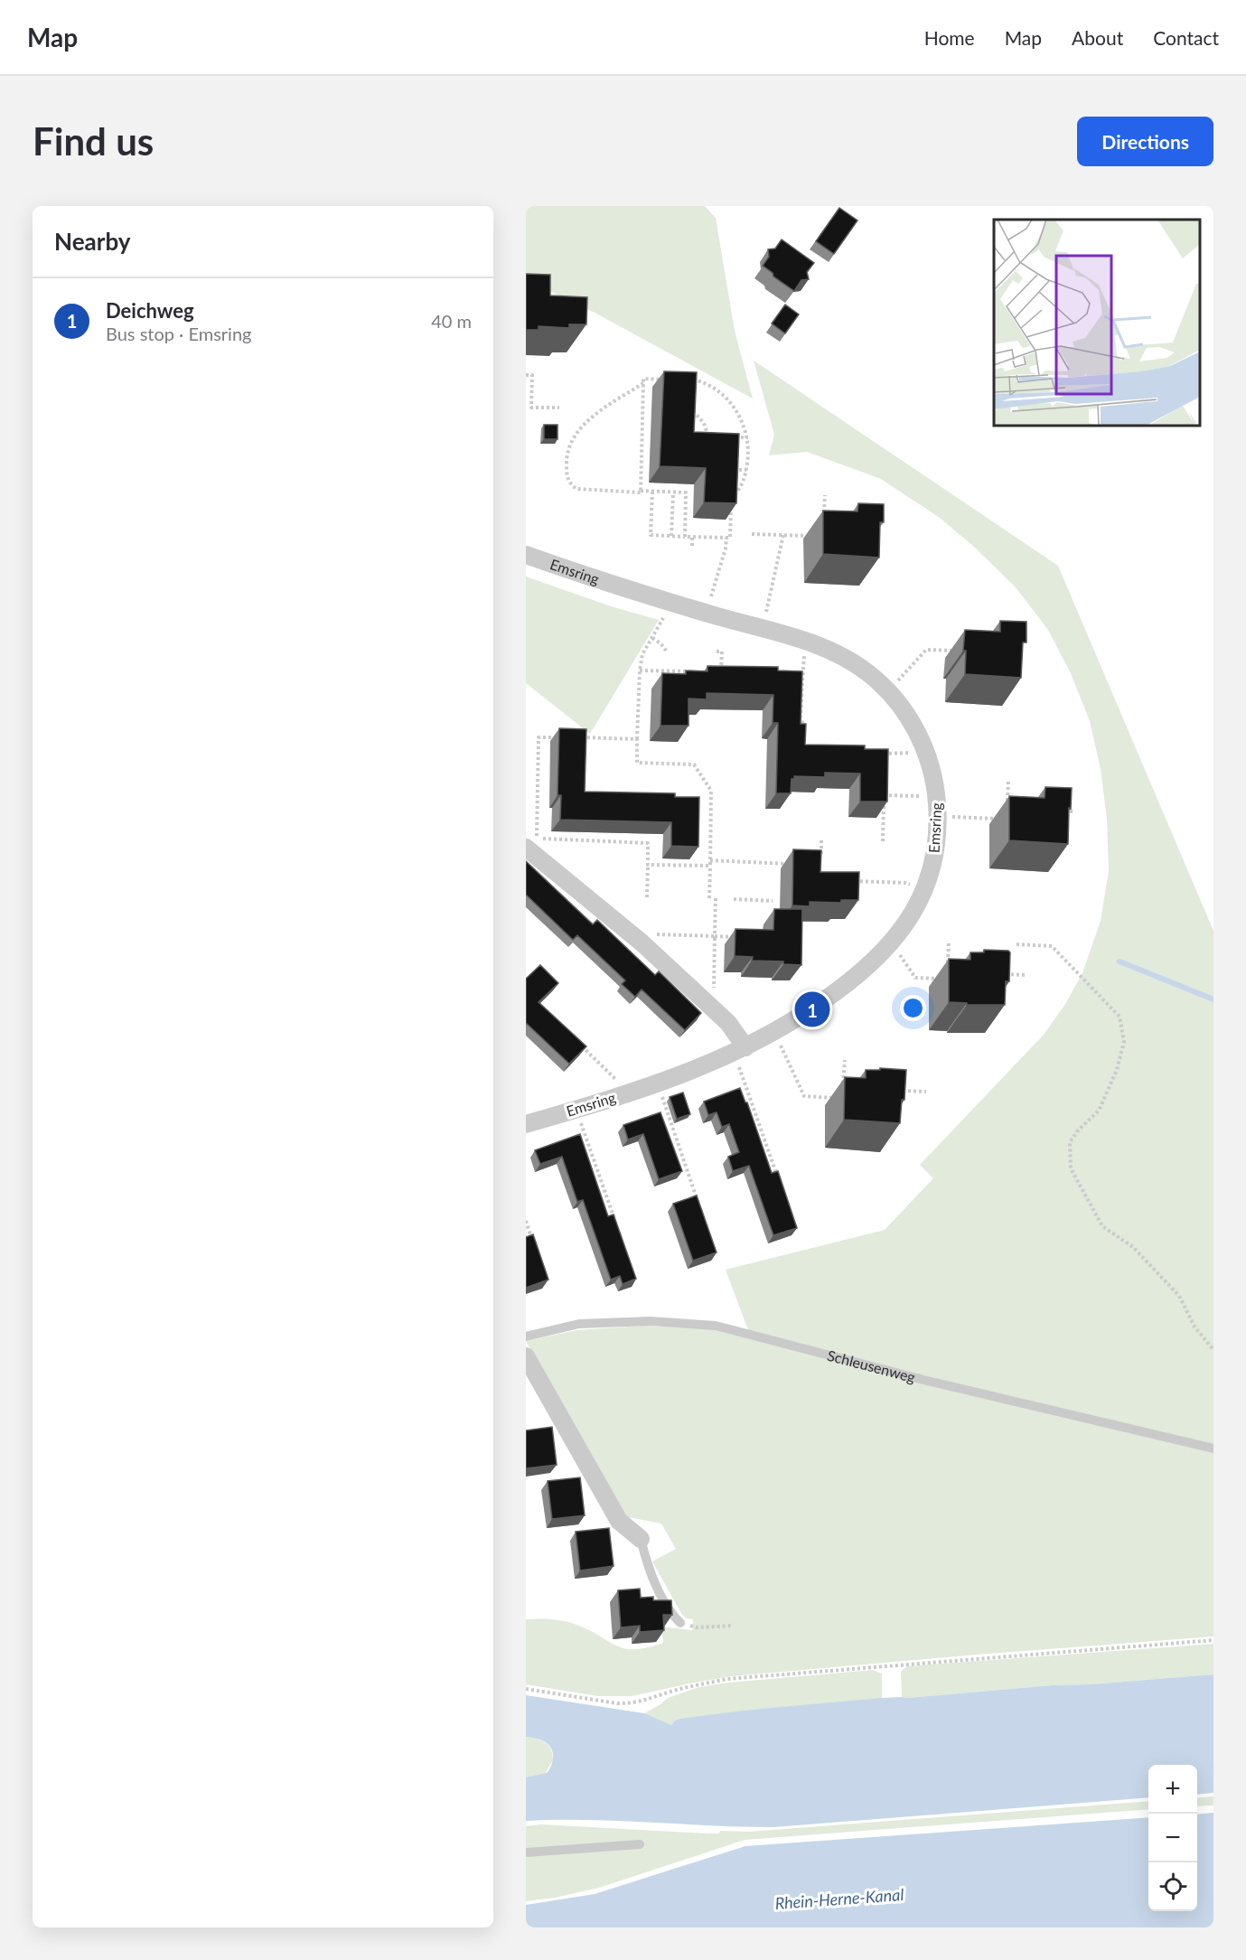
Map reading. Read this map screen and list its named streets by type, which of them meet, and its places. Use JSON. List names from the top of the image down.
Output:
{
  "streets": {
    "street": ["Emsring"],
    "lane": ["Schleusenweg"]
  },
  "water": ["Rhein-Herne-Kanal"],
  "page": {
    "header": "Map",
    "nav": [
      "Home",
      "Map",
      "About",
      "Contact"
    ],
    "buttons": "Directions",
    "title": "Find us",
    "heading": "Nearby",
    "list": [
      {
        "mark": "1",
        "name": "Deichweg",
        "note": "Bus stop · Emsring",
        "value": "40 m"
      }
    ],
    "pins": "1",
    "map_buttons": ["+", "−"]
  }
}
